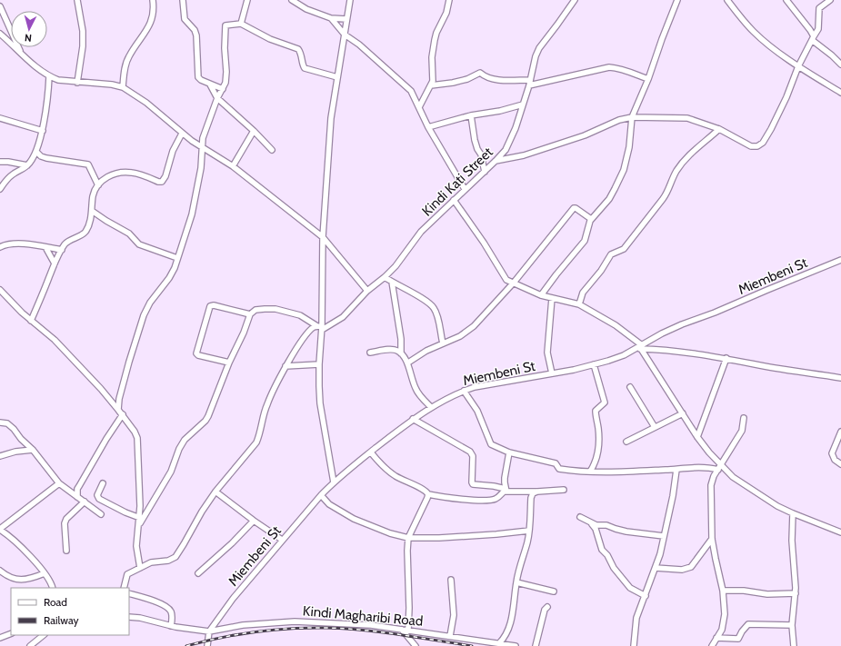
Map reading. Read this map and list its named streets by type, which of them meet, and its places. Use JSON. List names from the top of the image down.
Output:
{
  "streets": {
    "street": ["Kindi Kati Street", "Miembeni St", "Kindi Magharibi Road"]
  },
  "crossings": [
    ["Miembeni St", "Kindi Magharibi Road"]
  ],
  "legend": ["Road", "Railway"],
  "north": "bottom"
}
